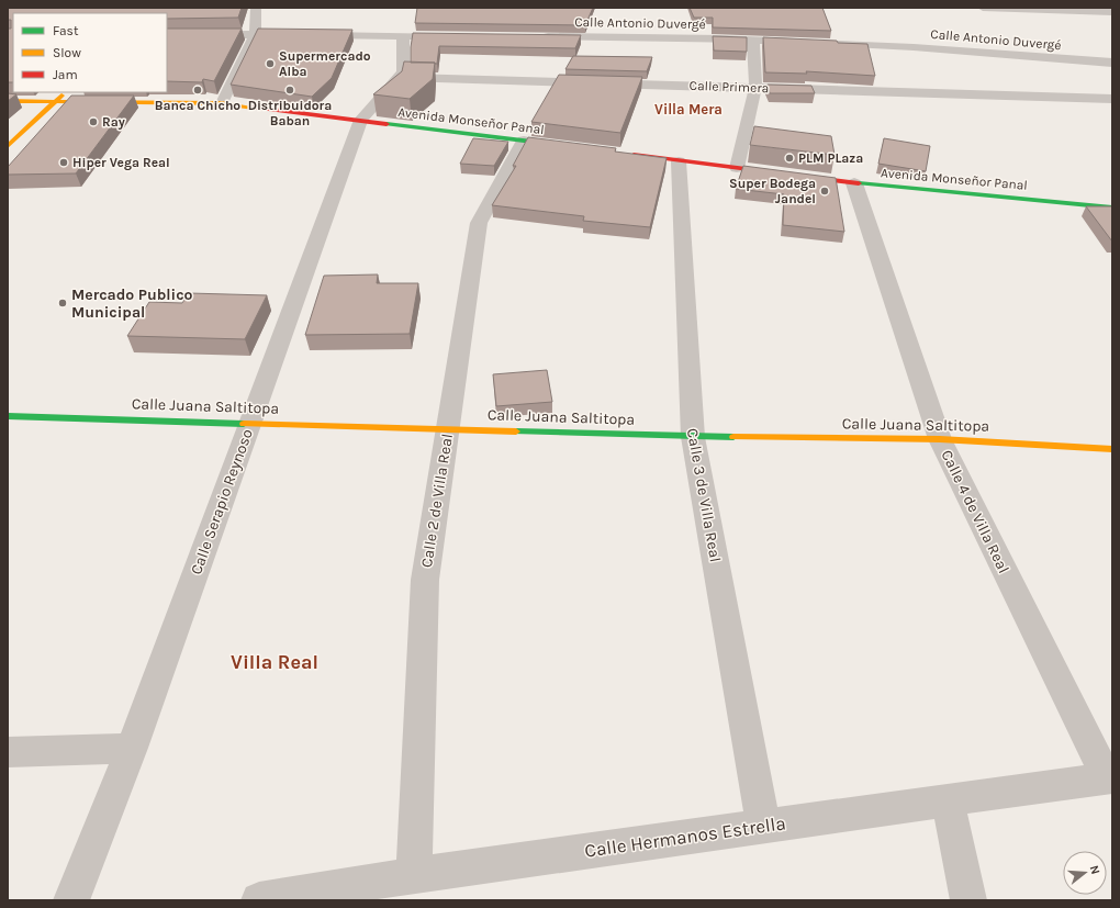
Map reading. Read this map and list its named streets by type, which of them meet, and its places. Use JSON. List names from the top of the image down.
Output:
{
  "streets": {
    "main road": ["Avenida Monseñor Panal", "Calle Juana Saltitopa"],
    "street": [
      "Calle Antonio Duvergé",
      "Calle Primera",
      "Calle 3 de Villa Real",
      "Calle 2 de Villa Real",
      "Calle Serapio Reynoso",
      "Calle 4 de Villa Real",
      "Calle Hermanos Estrella"
    ]
  },
  "crossings": [
    ["Calle Primera", "Calle Serapio Reynoso"],
    ["Avenida Monseñor Panal", "Calle 3 de Villa Real"],
    ["Avenida Monseñor Panal", "Calle 2 de Villa Real"],
    ["Avenida Monseñor Panal", "Calle Serapio Reynoso"],
    ["Avenida Monseñor Panal", "Calle 4 de Villa Real"],
    ["Calle Juana Saltitopa", "Calle 3 de Villa Real"],
    ["Calle Juana Saltitopa", "Calle 2 de Villa Real"],
    ["Calle Juana Saltitopa", "Calle Serapio Reynoso"],
    ["Calle Juana Saltitopa", "Calle 4 de Villa Real"],
    ["Calle 3 de Villa Real", "Calle Hermanos Estrella"],
    ["Calle 2 de Villa Real", "Calle Hermanos Estrella"],
    ["Calle 4 de Villa Real", "Calle Hermanos Estrella"]
  ],
  "districts": ["Villa Mera", "Villa Real"],
  "places": [
    "Supermercado Alba",
    "Banca Chicho",
    "Distribuidora Baban",
    "Ray",
    "PLM PLaza",
    "Hiper Vega Real",
    "Super Bodega Jandel",
    "Mercado Publico Municipal"
  ],
  "legend": ["Fast", "Slow", "Jam"],
  "north": "right"
}
